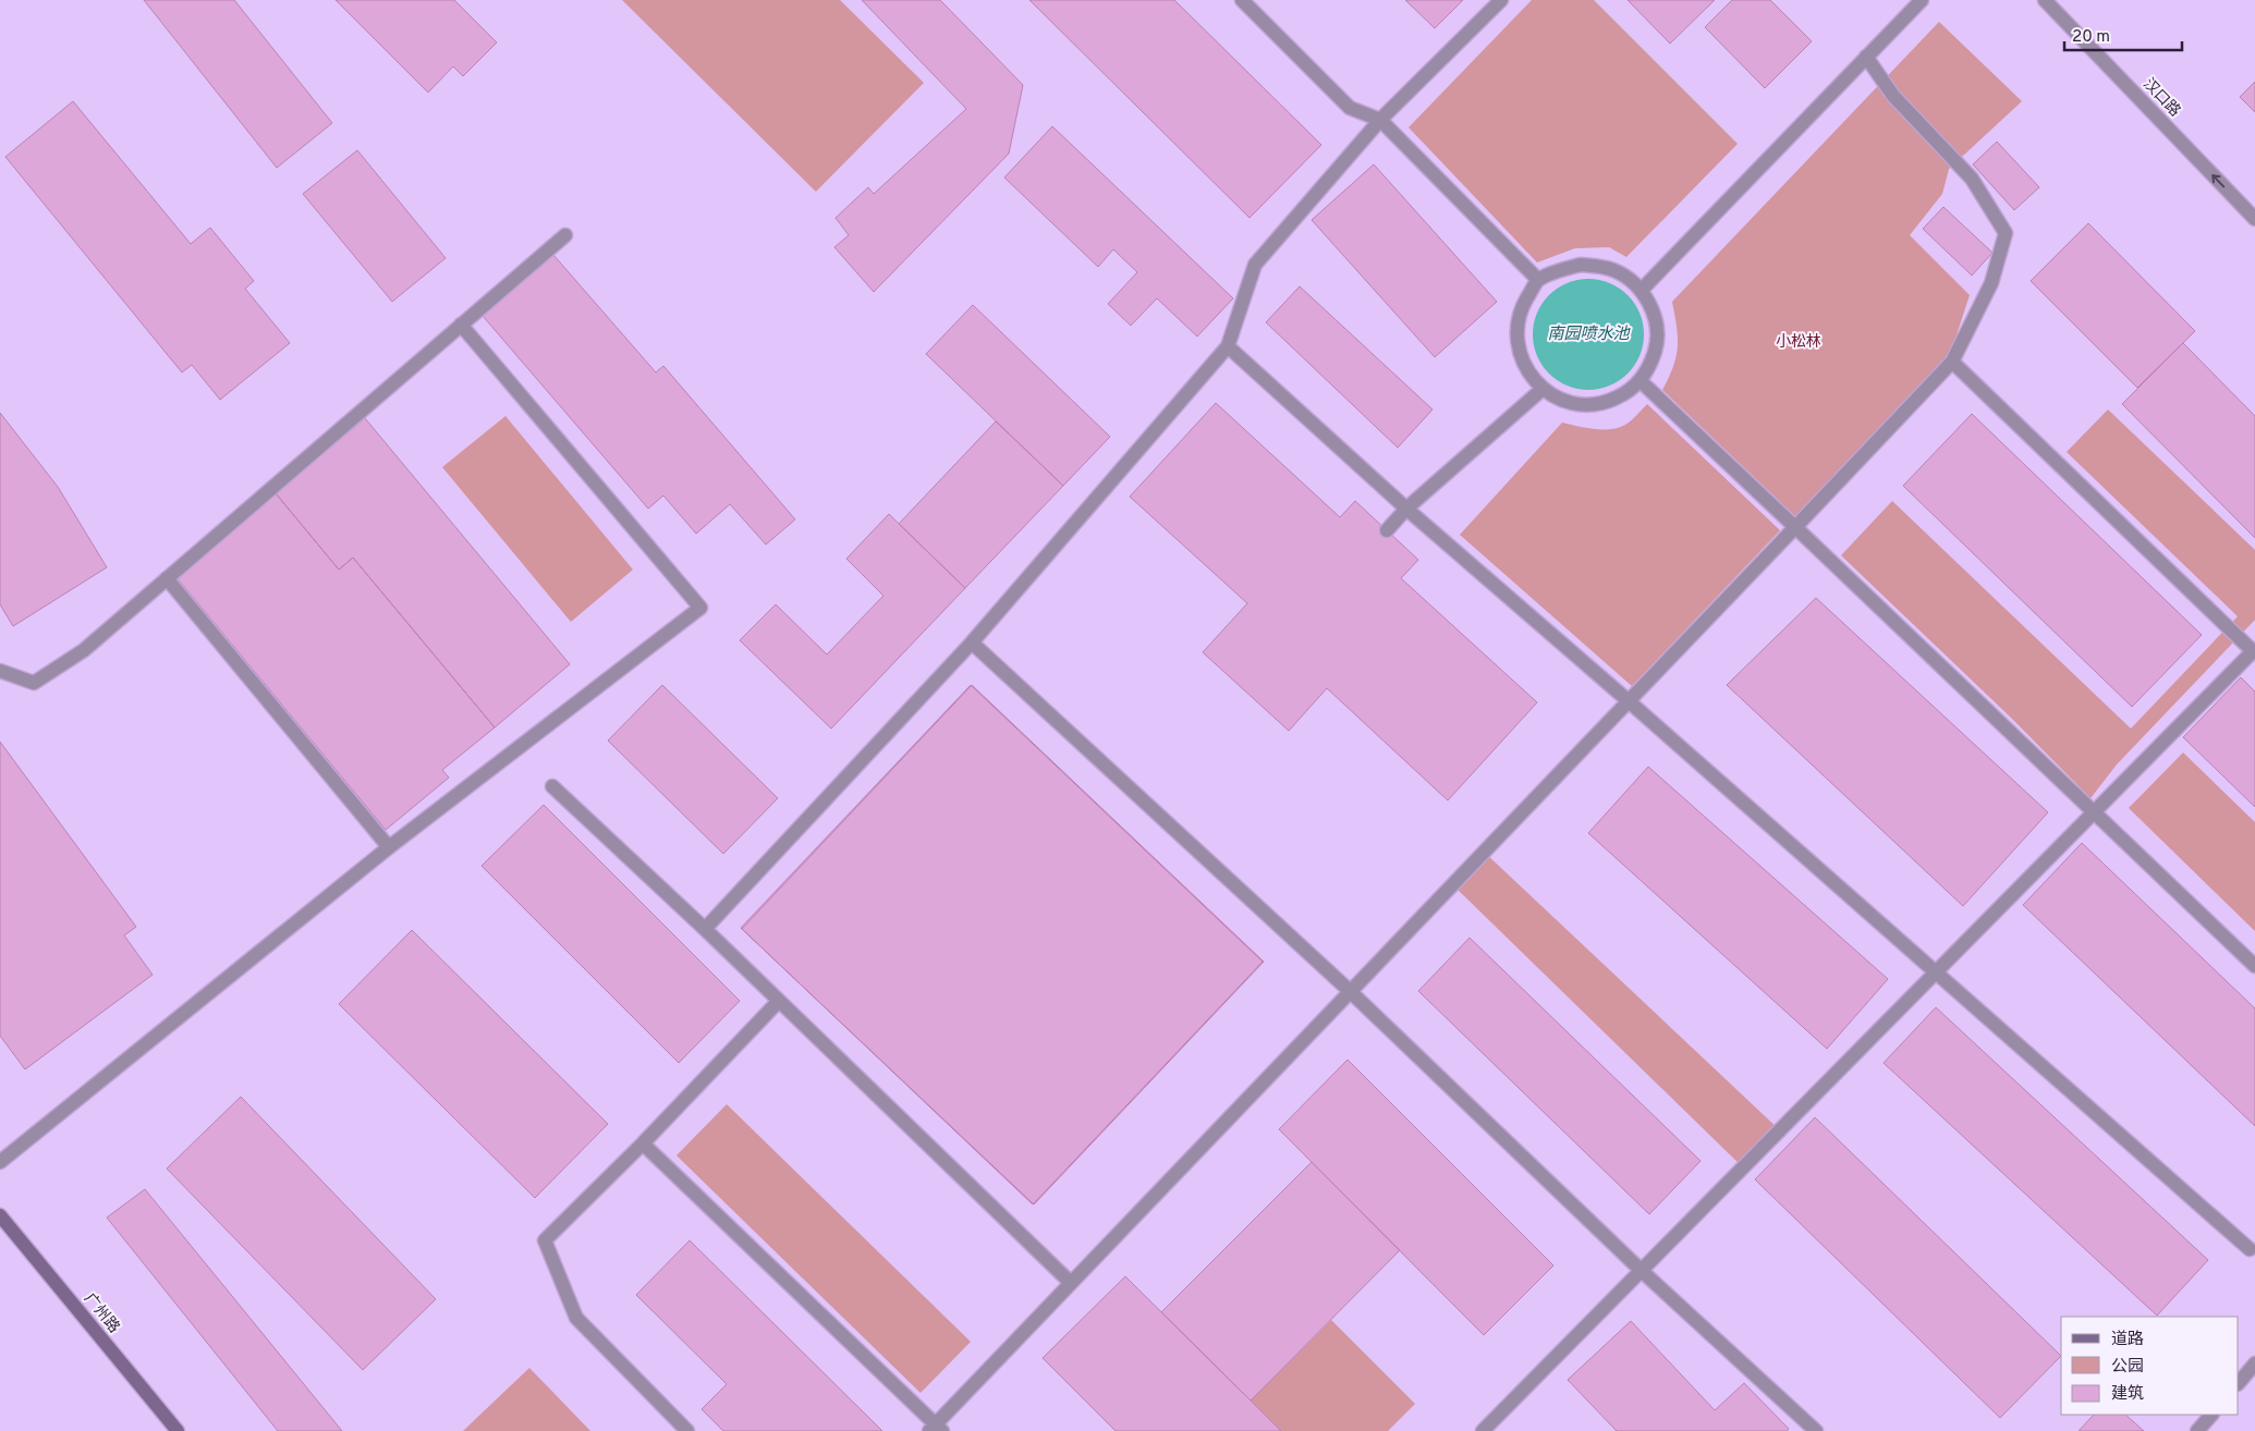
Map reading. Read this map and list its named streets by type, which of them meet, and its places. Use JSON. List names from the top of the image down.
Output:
{
  "streets": {
    "main road": ["广州路"],
    "street": ["汉口路"]
  },
  "one_way": ["汉口路"],
  "water": ["南园喷水池"],
  "parks": ["小松林"],
  "legend": ["道路", "公园", "建筑"],
  "scale_bar": "20 m"
}
